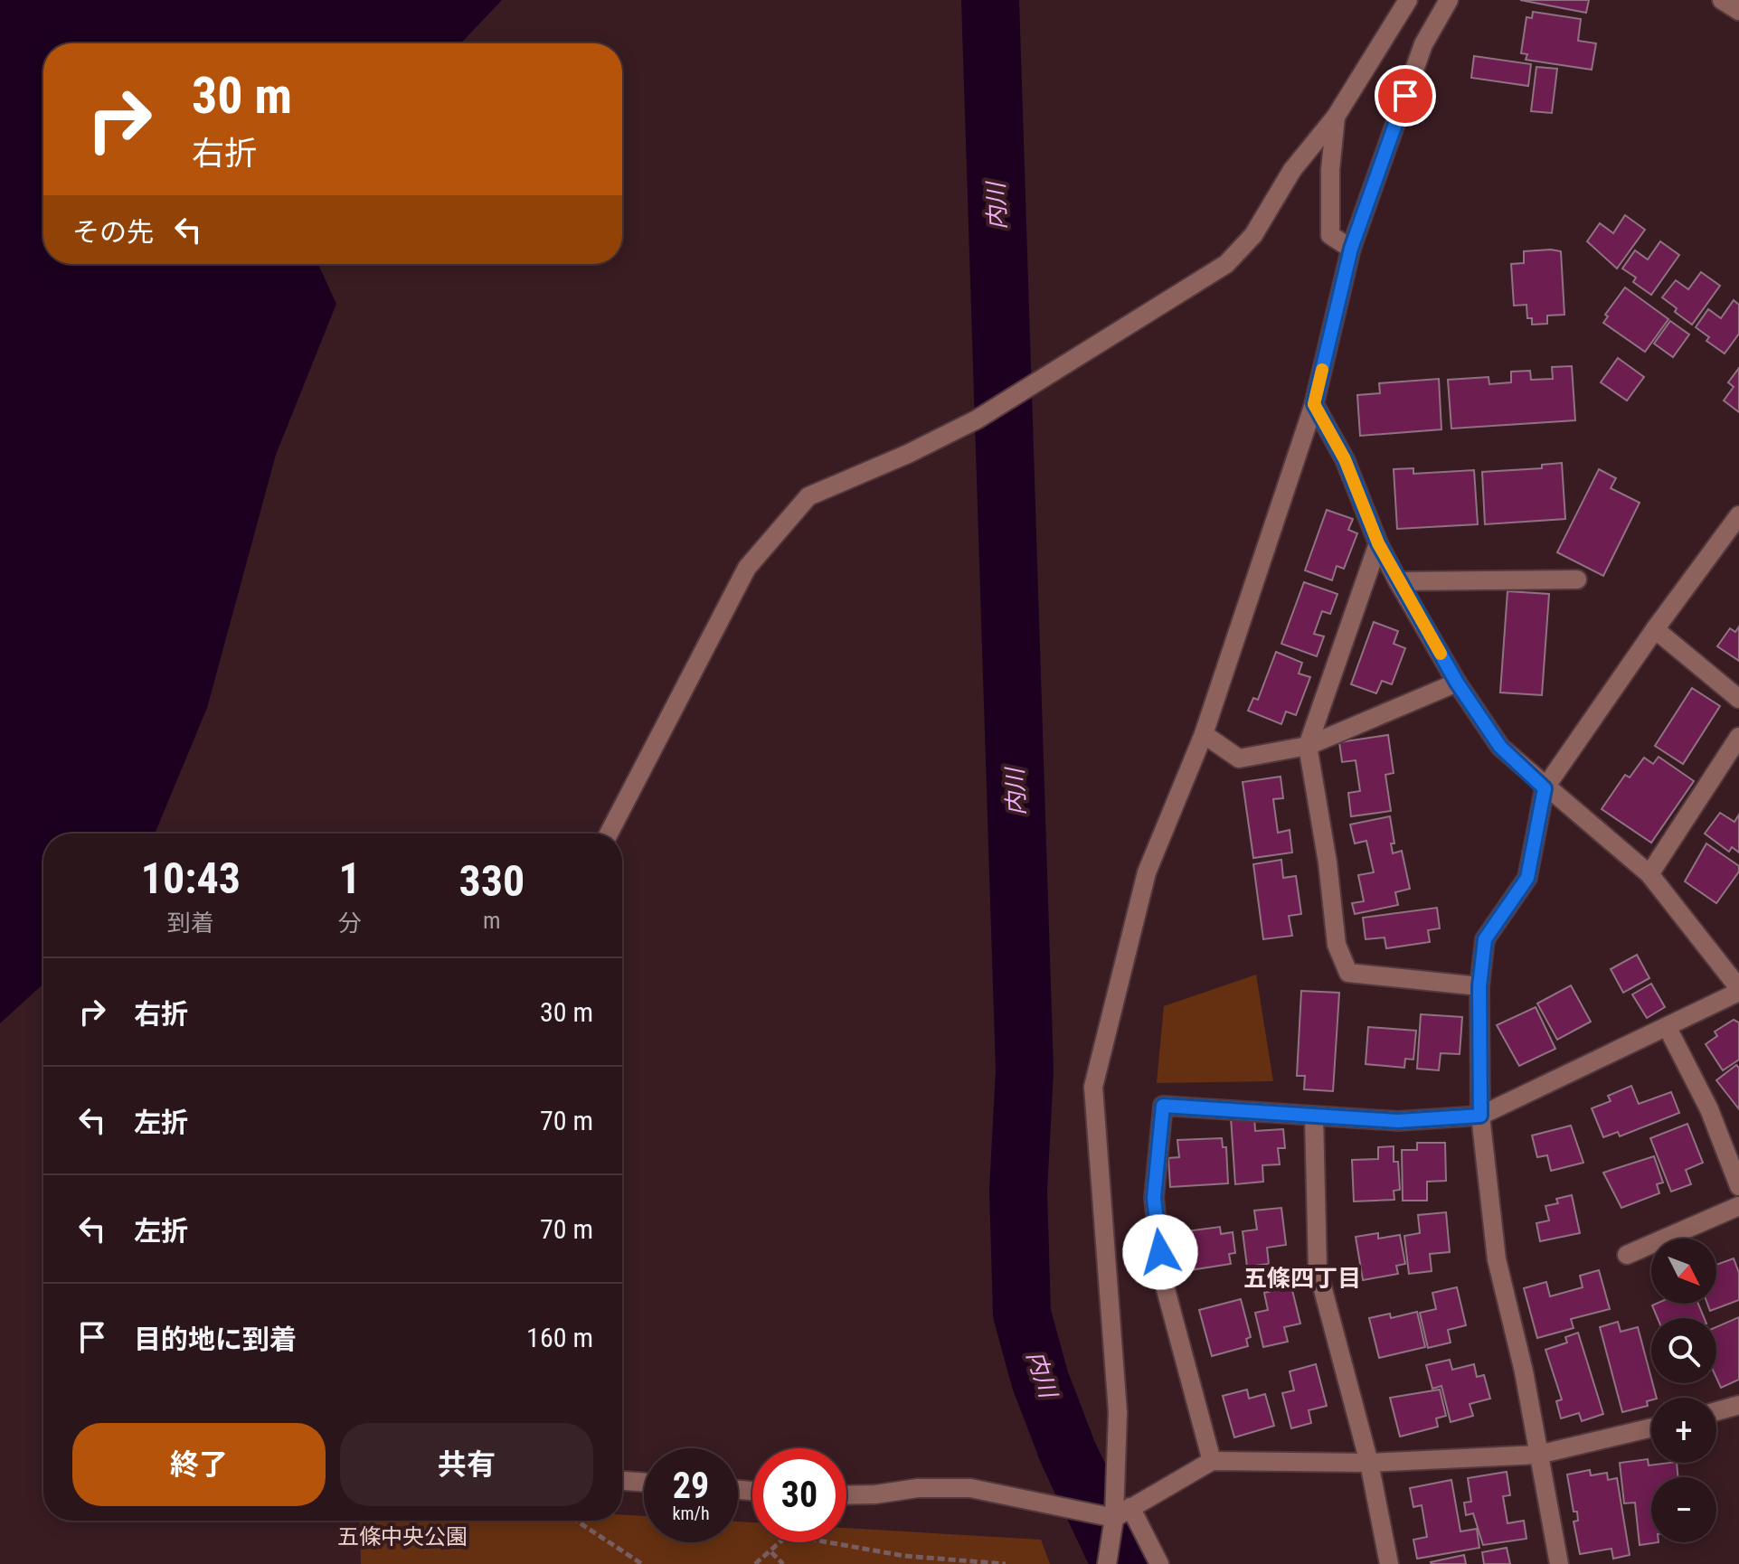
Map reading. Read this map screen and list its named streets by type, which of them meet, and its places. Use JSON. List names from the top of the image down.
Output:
{
  "districts": ["五條四丁目"],
  "water": ["内川"],
  "parks": ["五條中央公園"],
  "north": "bottom right",
  "page": {
    "turn": ["30 m", "右折"],
    "then": "その先",
    "eta": [
      "10:43",
      "到着",
      "1",
      "分",
      "330",
      "m"
    ],
    "list": [
      {
        "name": "右折",
        "value": "30 m"
      },
      {
        "name": "左折",
        "value": "70 m"
      },
      {
        "name": "左折",
        "value": "70 m"
      },
      {
        "name": "目的地に到着",
        "value": "160 m"
      }
    ],
    "map_buttons": ["+", "−"],
    "buttons": ["終了", "共有"],
    "speed": "29 km/h",
    "limit": "30"
  }
}
